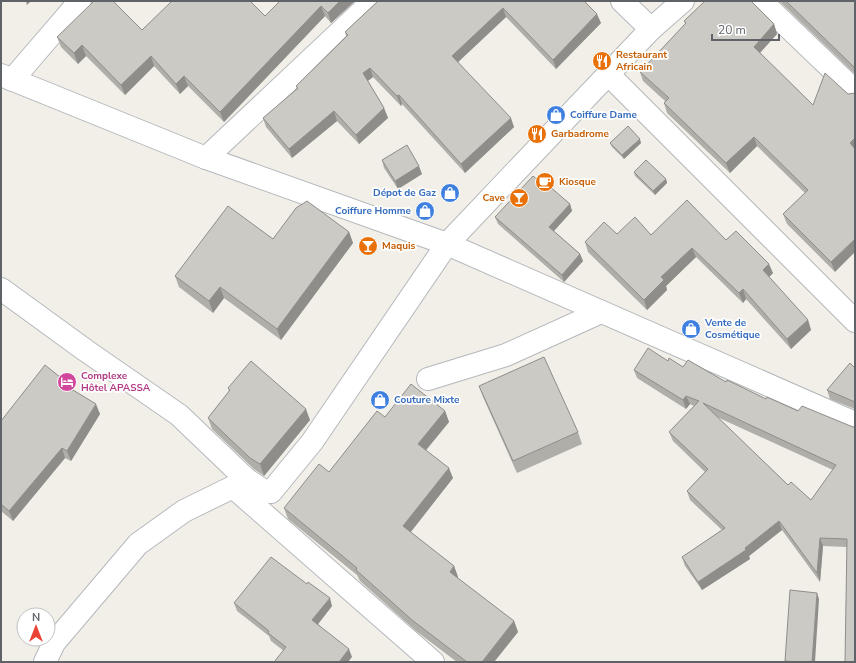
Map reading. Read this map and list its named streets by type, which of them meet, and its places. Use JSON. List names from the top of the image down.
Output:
{
  "places": {
    "restaurant": ["Restaurant Africain", "Garbadrome"],
    "shop": [
      "Coiffure Dame",
      "Dépot de Gaz",
      "Coiffure Homme",
      "Vente de Cosmétique",
      "Couture Mixte"
    ],
    "cafe": ["Kiosque"],
    "bar": ["Cave", "Maquis"],
    "hotel": ["Complexe Hôtel APASSA"]
  },
  "scale_bar": "20 m",
  "north": "top"
}
